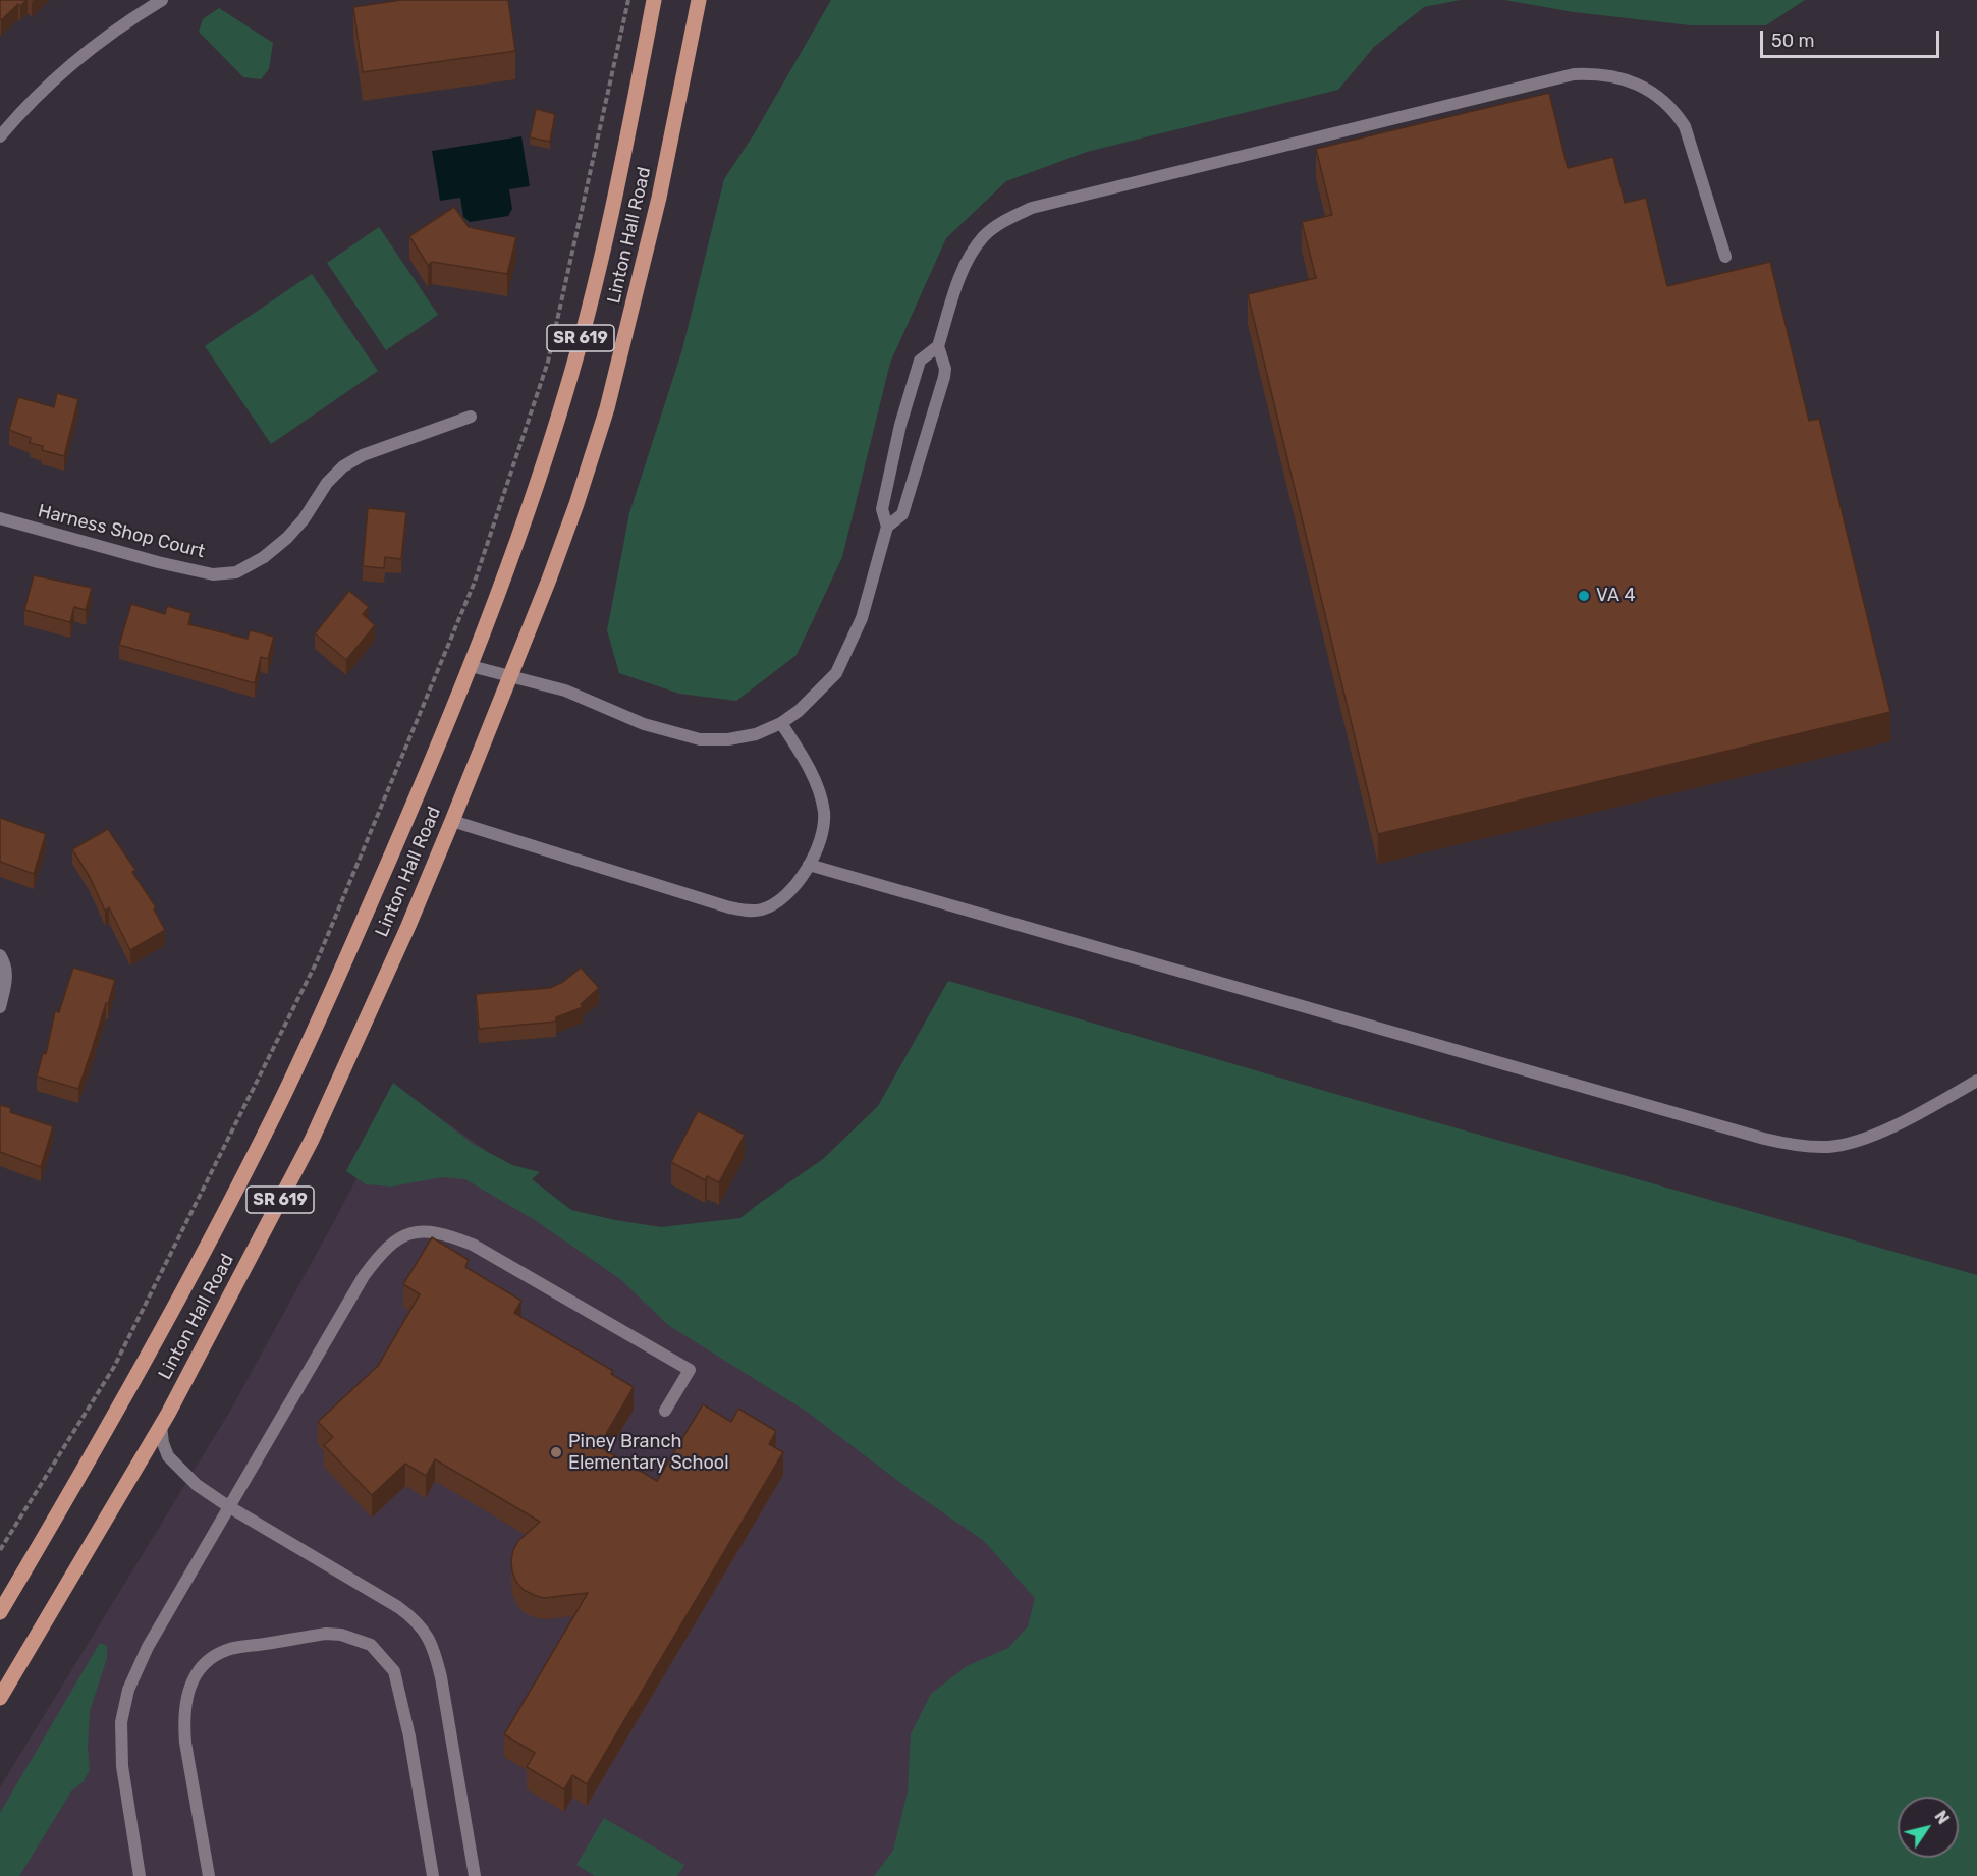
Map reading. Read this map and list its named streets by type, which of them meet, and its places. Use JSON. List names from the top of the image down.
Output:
{
  "streets": {
    "main road": ["Linton Hall Road", "SR 619"],
    "street": ["Harness Shop Court"]
  },
  "places": ["VA 4", "Piney Branch Elementary School"],
  "scale_bar": "50 m",
  "north": "top right"
}
